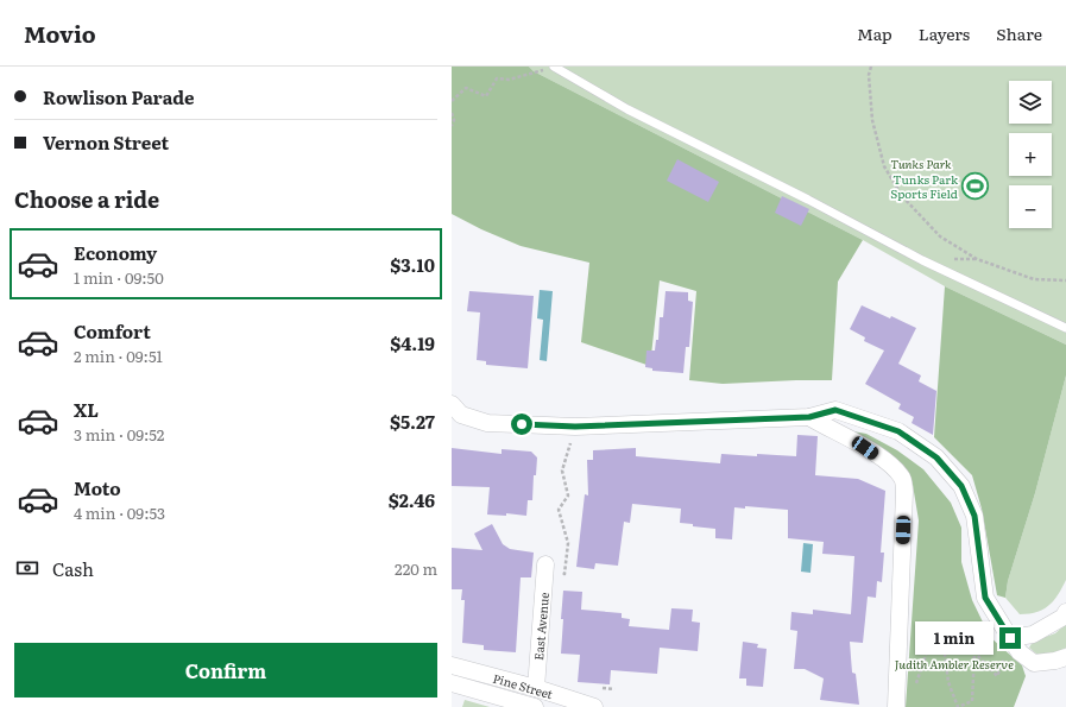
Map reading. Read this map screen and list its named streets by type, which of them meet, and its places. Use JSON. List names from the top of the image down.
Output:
{
  "streets": {
    "street": ["East Avenue", "Pine Street"]
  },
  "crossings": [
    ["East Avenue", "Pine Street"]
  ],
  "parks": ["Tunks Park", "Judith Ambler Reserve"],
  "places": {
    "sports": ["Tunks Park Sports Field"]
  },
  "page": {
    "header": "Movio",
    "nav": ["Map", "Layers", "Share"],
    "banner": ["Rowlison Parade", "Vernon Street"],
    "map_buttons": ["+", "−"],
    "heading": "Choose a ride",
    "list": [
      {
        "name": "Economy",
        "note": "1 min · 09:50",
        "value": "$3.10"
      },
      {
        "name": "Comfort",
        "note": "2 min · 09:51",
        "value": "$4.19"
      },
      {
        "name": "XL",
        "note": "3 min · 09:52",
        "value": "$5.27"
      },
      {
        "name": "Moto",
        "note": "4 min · 09:53",
        "value": "$2.46"
      }
    ],
    "pay": ["Cash", "220 m"],
    "bubble": "1 min",
    "buttons": "Confirm"
  }
}
